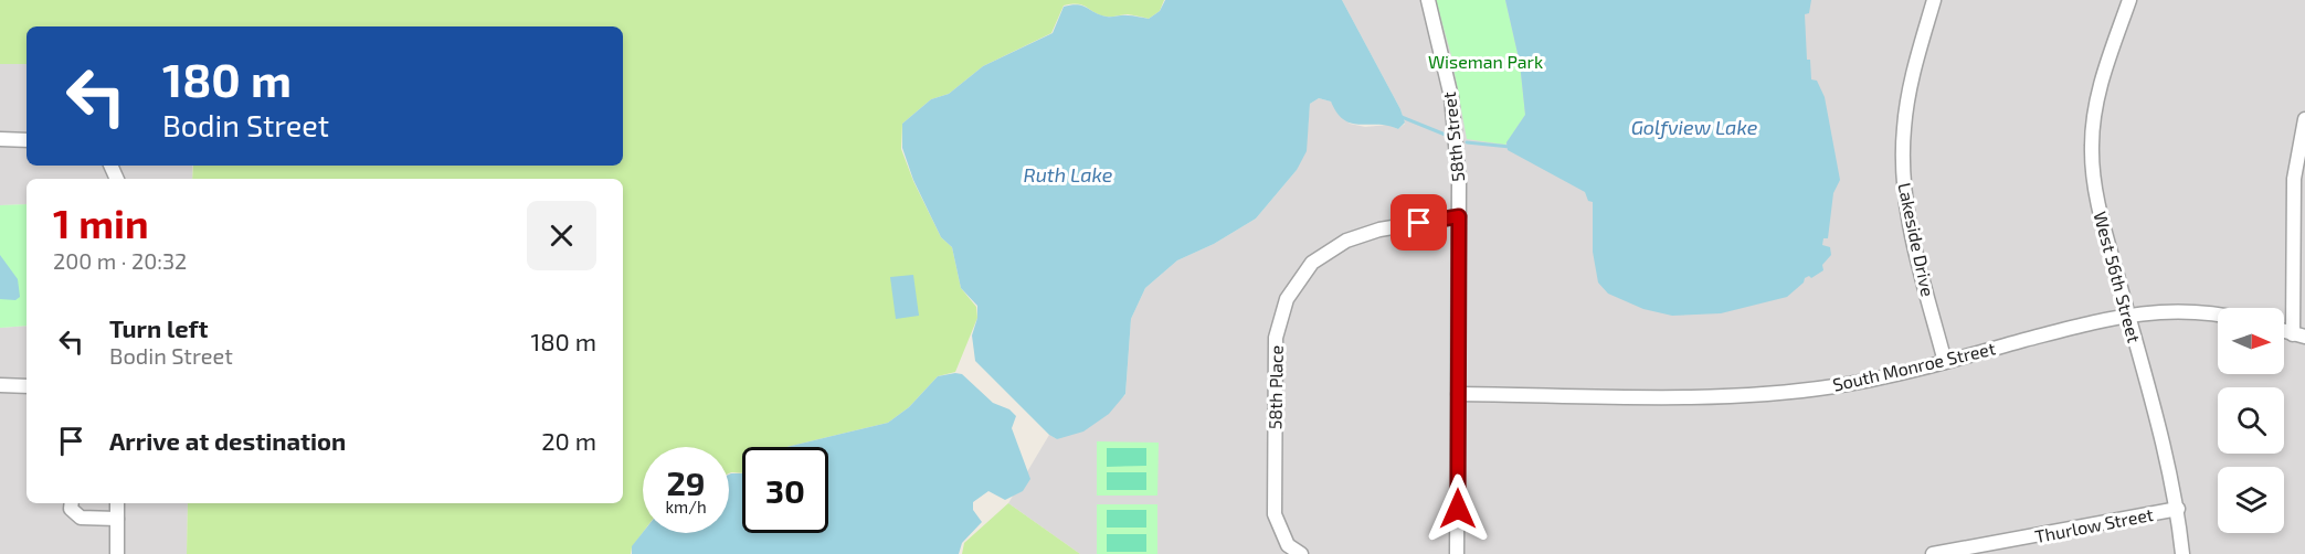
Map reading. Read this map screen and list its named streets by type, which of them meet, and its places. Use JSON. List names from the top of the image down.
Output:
{
  "streets": {
    "street": [
      "58th Street",
      "Lakeside Drive",
      "West 56th Street",
      "South Monroe Street",
      "58th Place",
      "Thurlow Street"
    ]
  },
  "crossings": [
    ["58th Street", "South Monroe Street"],
    ["58th Street", "58th Place"],
    ["Lakeside Drive", "South Monroe Street"],
    ["West 56th Street", "South Monroe Street"],
    ["West 56th Street", "Thurlow Street"]
  ],
  "water": ["Golfview Lake", "Ruth Lake"],
  "parks": ["Wiseman Park"],
  "north": "right",
  "page": {
    "turn": ["180 m", "Bodin Street"],
    "heading": ["1 min", "200 m · 20:32"],
    "list": [
      {
        "name": "Turn left",
        "note": "Bodin Street",
        "value": "180 m"
      },
      {
        "name": "Arrive at destination",
        "value": "20 m"
      }
    ],
    "speed": "29 km/h",
    "limit": "30"
  }
}
